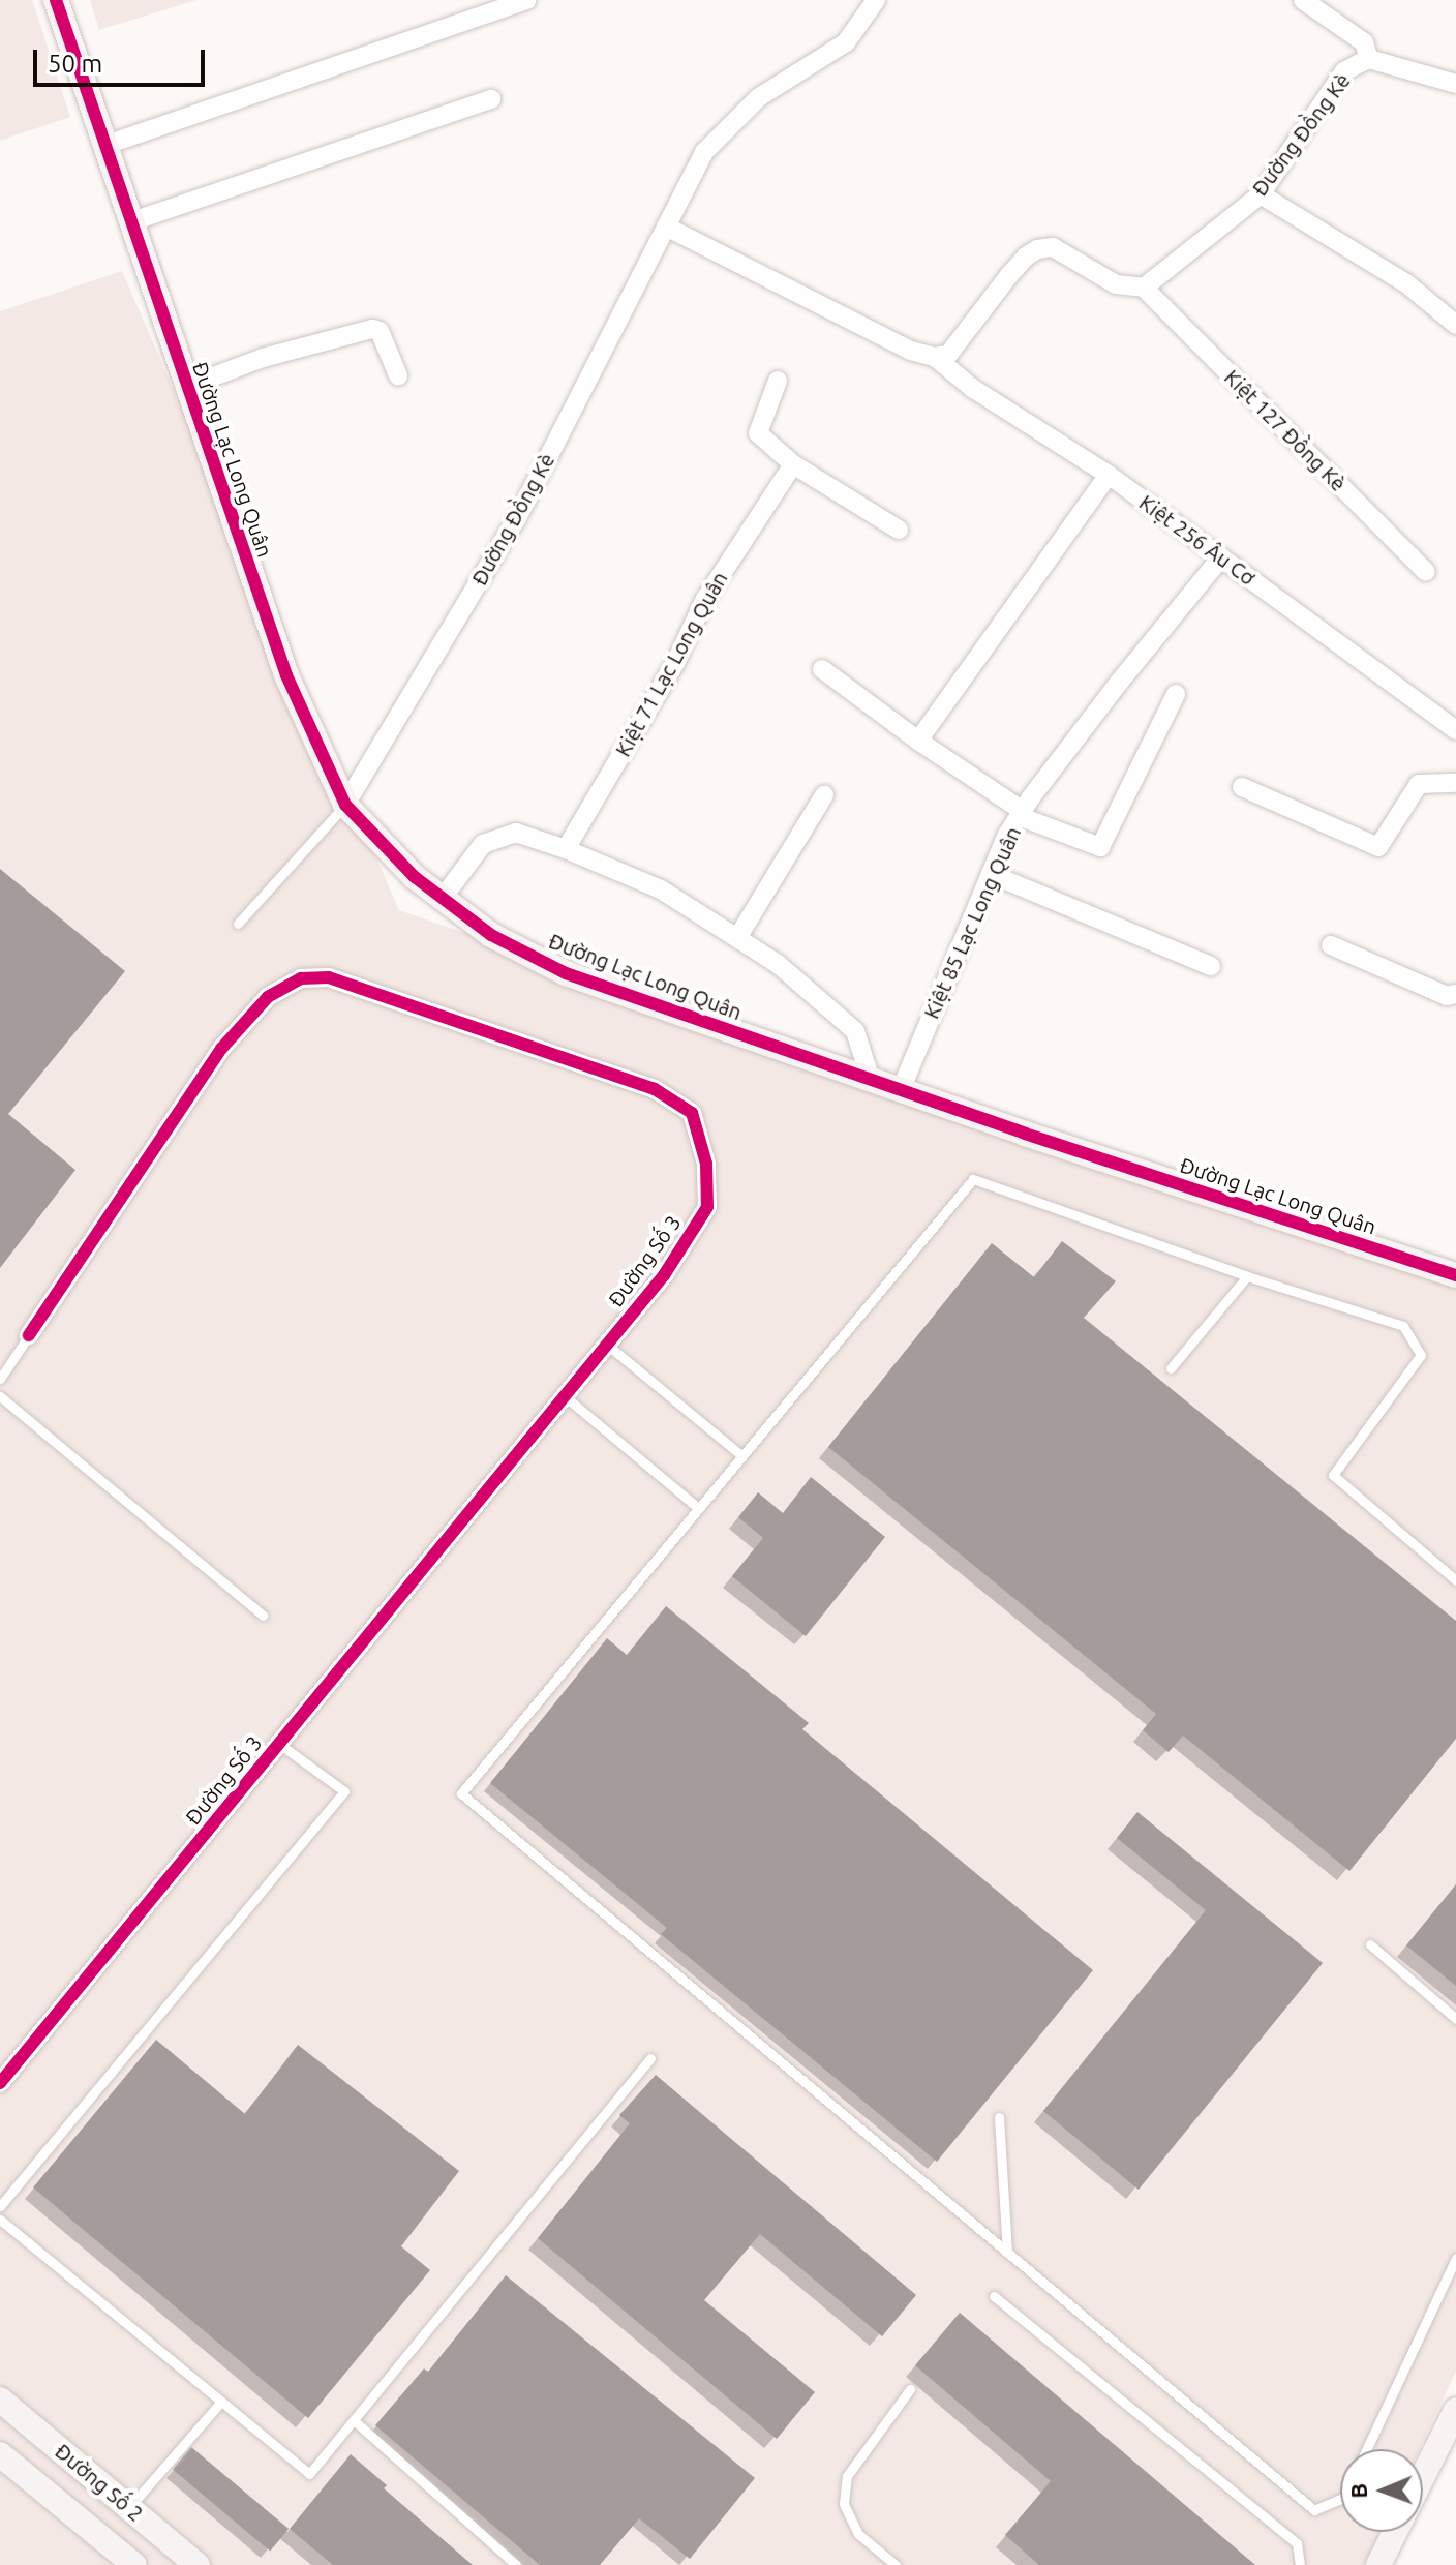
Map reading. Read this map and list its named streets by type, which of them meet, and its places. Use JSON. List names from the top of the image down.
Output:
{
  "streets": {
    "street": [
      "Đường Đồng Kè",
      "Kiệt 127 Đồng Kè",
      "Đường Lạc Long Quân",
      "Kiệt 256 Âu Cơ",
      "Kiệt 71 Lạc Long Quân",
      "Kiệt 85 Lạc Long Quân",
      "Đường Số 3",
      "Đường Số 2"
    ]
  },
  "crossings": [
    ["Đường Đồng Kè", "Kiệt 127 Đồng Kè"],
    ["Đường Đồng Kè", "Đường Lạc Long Quân"],
    ["Đường Lạc Long Quân", "Kiệt 85 Lạc Long Quân"],
    ["Kiệt 256 Âu Cơ", "Kiệt 85 Lạc Long Quân"]
  ],
  "scale_bar": "50 m",
  "north": "left"
}
